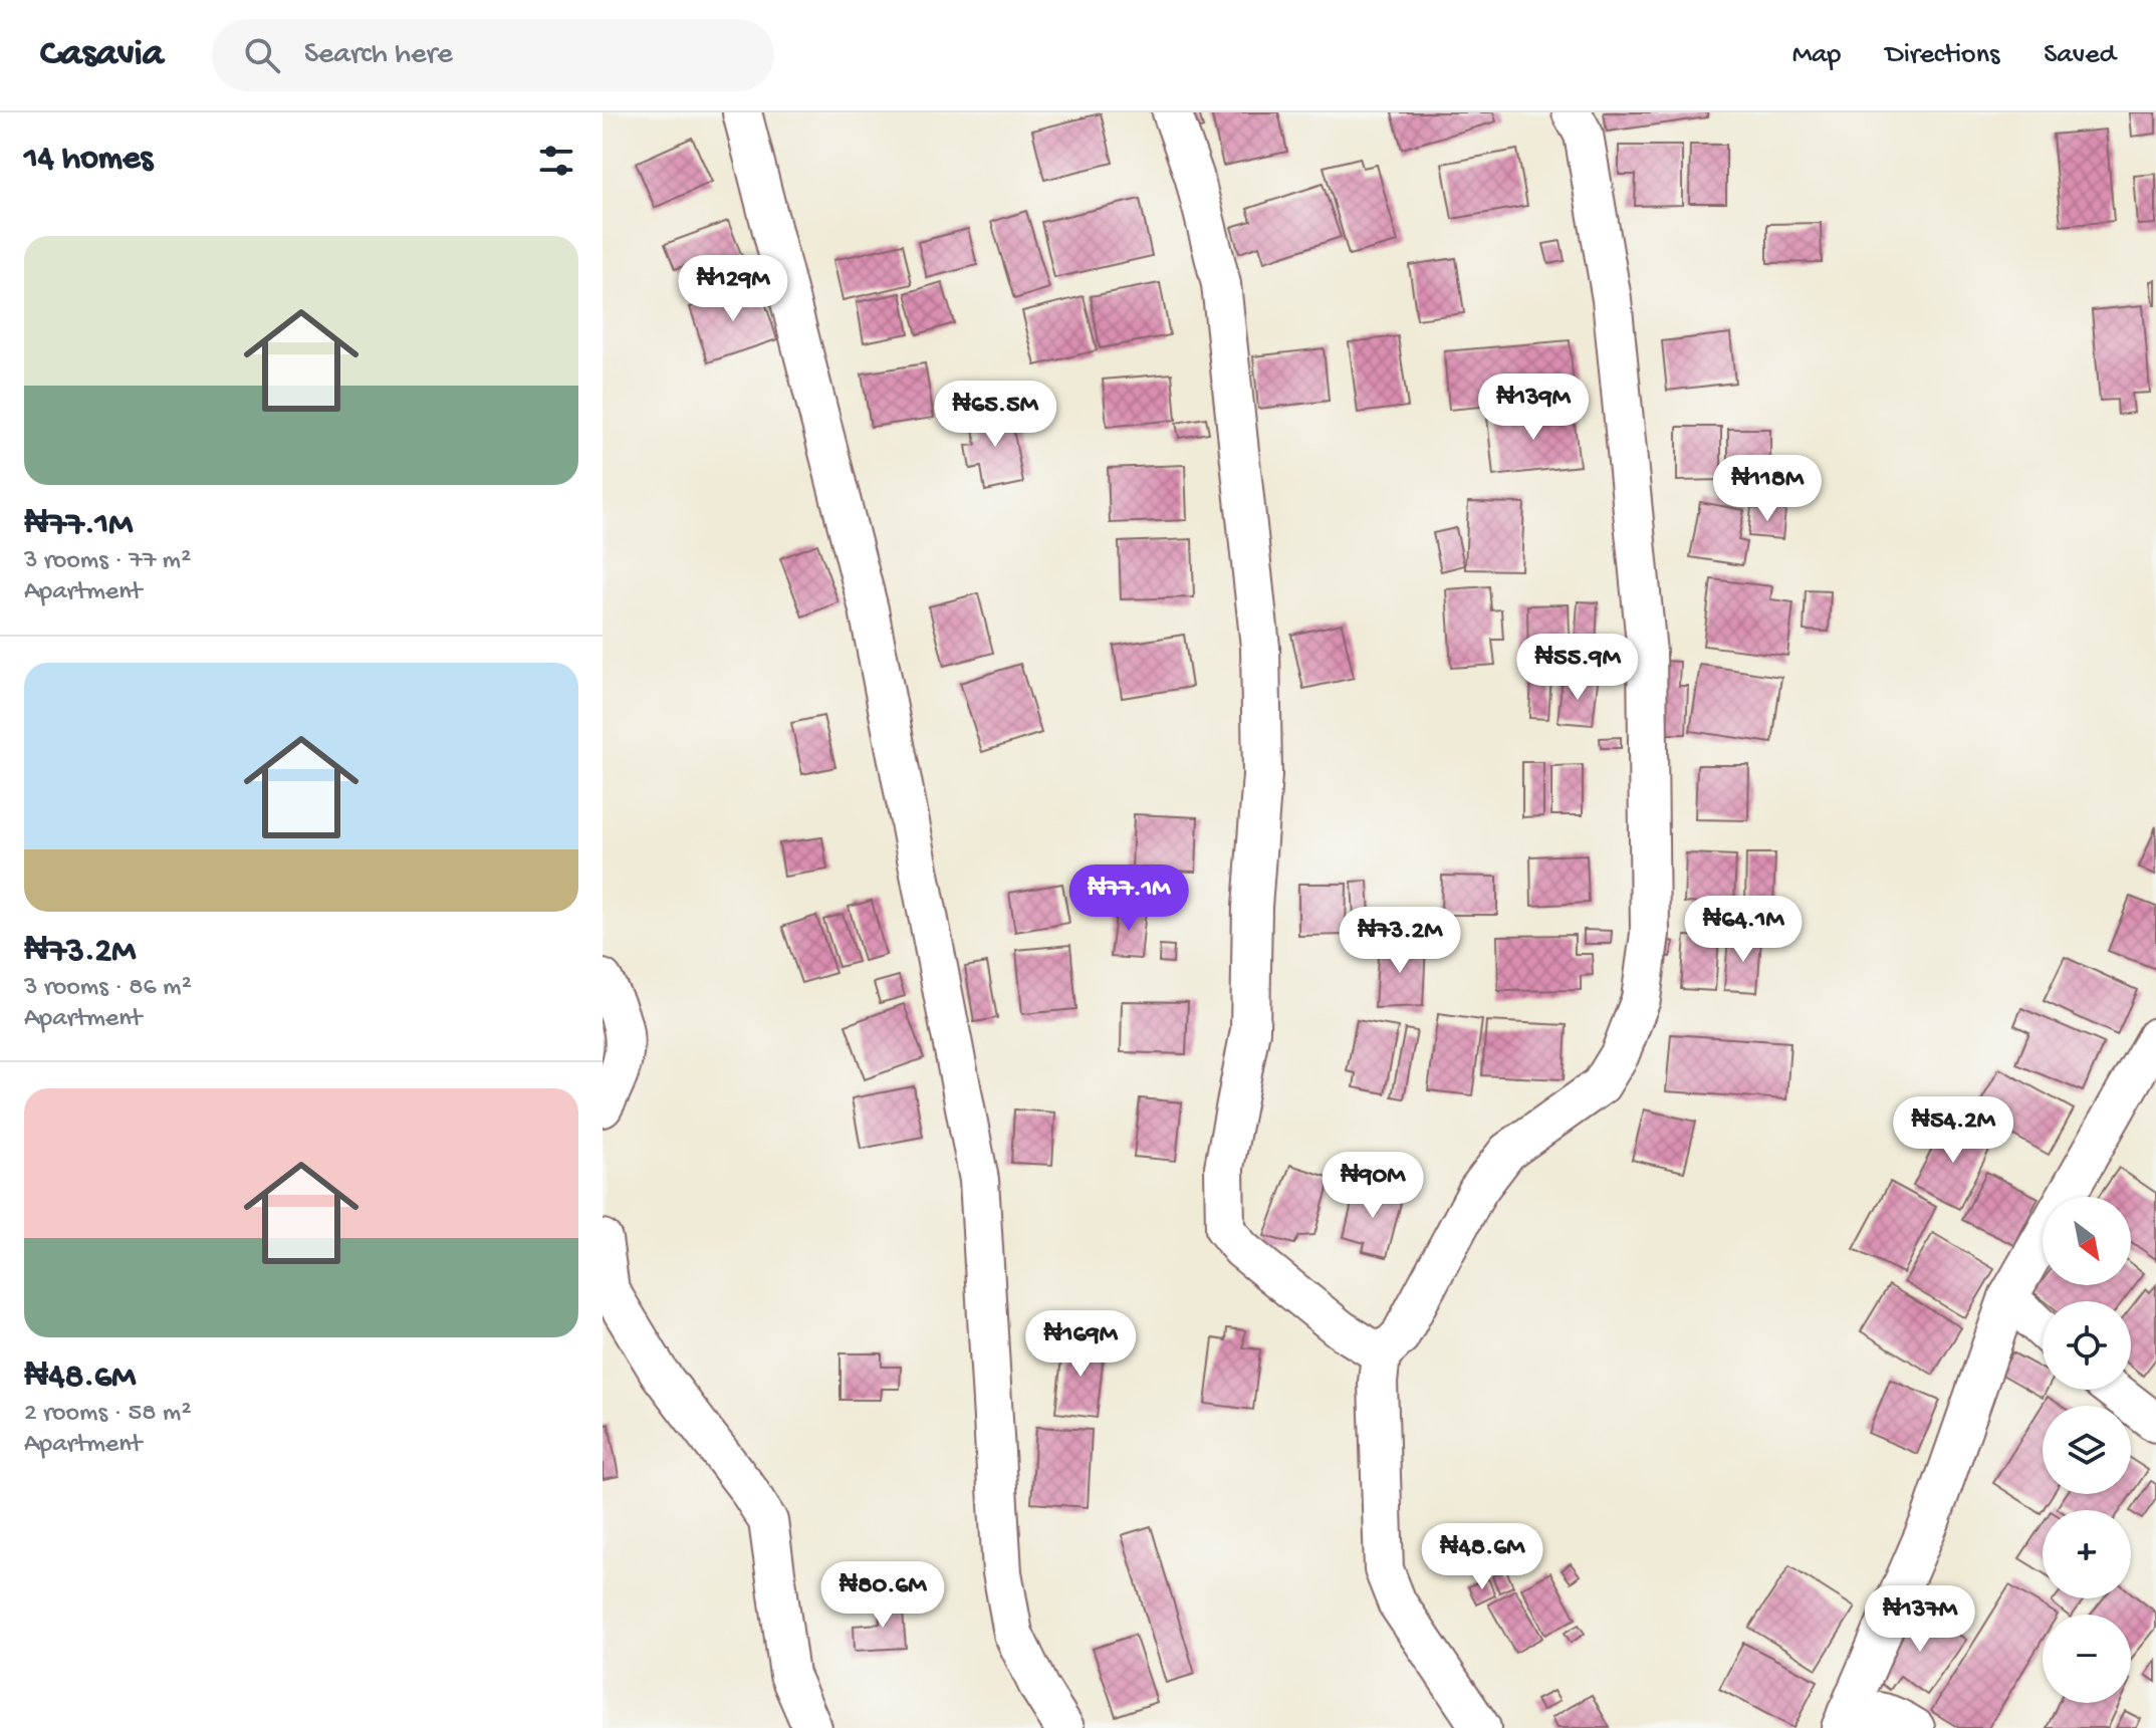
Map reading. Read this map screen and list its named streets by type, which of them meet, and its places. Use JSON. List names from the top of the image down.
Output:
{
  "north": "bottom right",
  "page": {
    "header": "Casavia",
    "search": "Search here",
    "nav": ["Map", "Directions", "Saved"],
    "heading": "14 homes",
    "list": [
      {
        "name": "₦77.1M",
        "note": "3 rooms · 77 m² · Apartment"
      },
      {
        "name": "₦73.2M",
        "note": "3 rooms · 86 m² · Apartment"
      },
      {
        "name": "₦48.6M",
        "note": "2 rooms · 58 m² · Apartment"
      }
    ],
    "price": [
      "₦129M",
      "₦139M",
      "₦65.5M",
      "₦118M",
      "₦55.9M",
      "₦77.1M",
      "₦64.1M",
      "₦73.2M",
      "₦54.2M",
      "₦90M",
      "₦169M",
      "₦48.6M",
      "₦80.6M",
      "₦137M"
    ],
    "map_buttons": ["+", "−"]
  }
}
